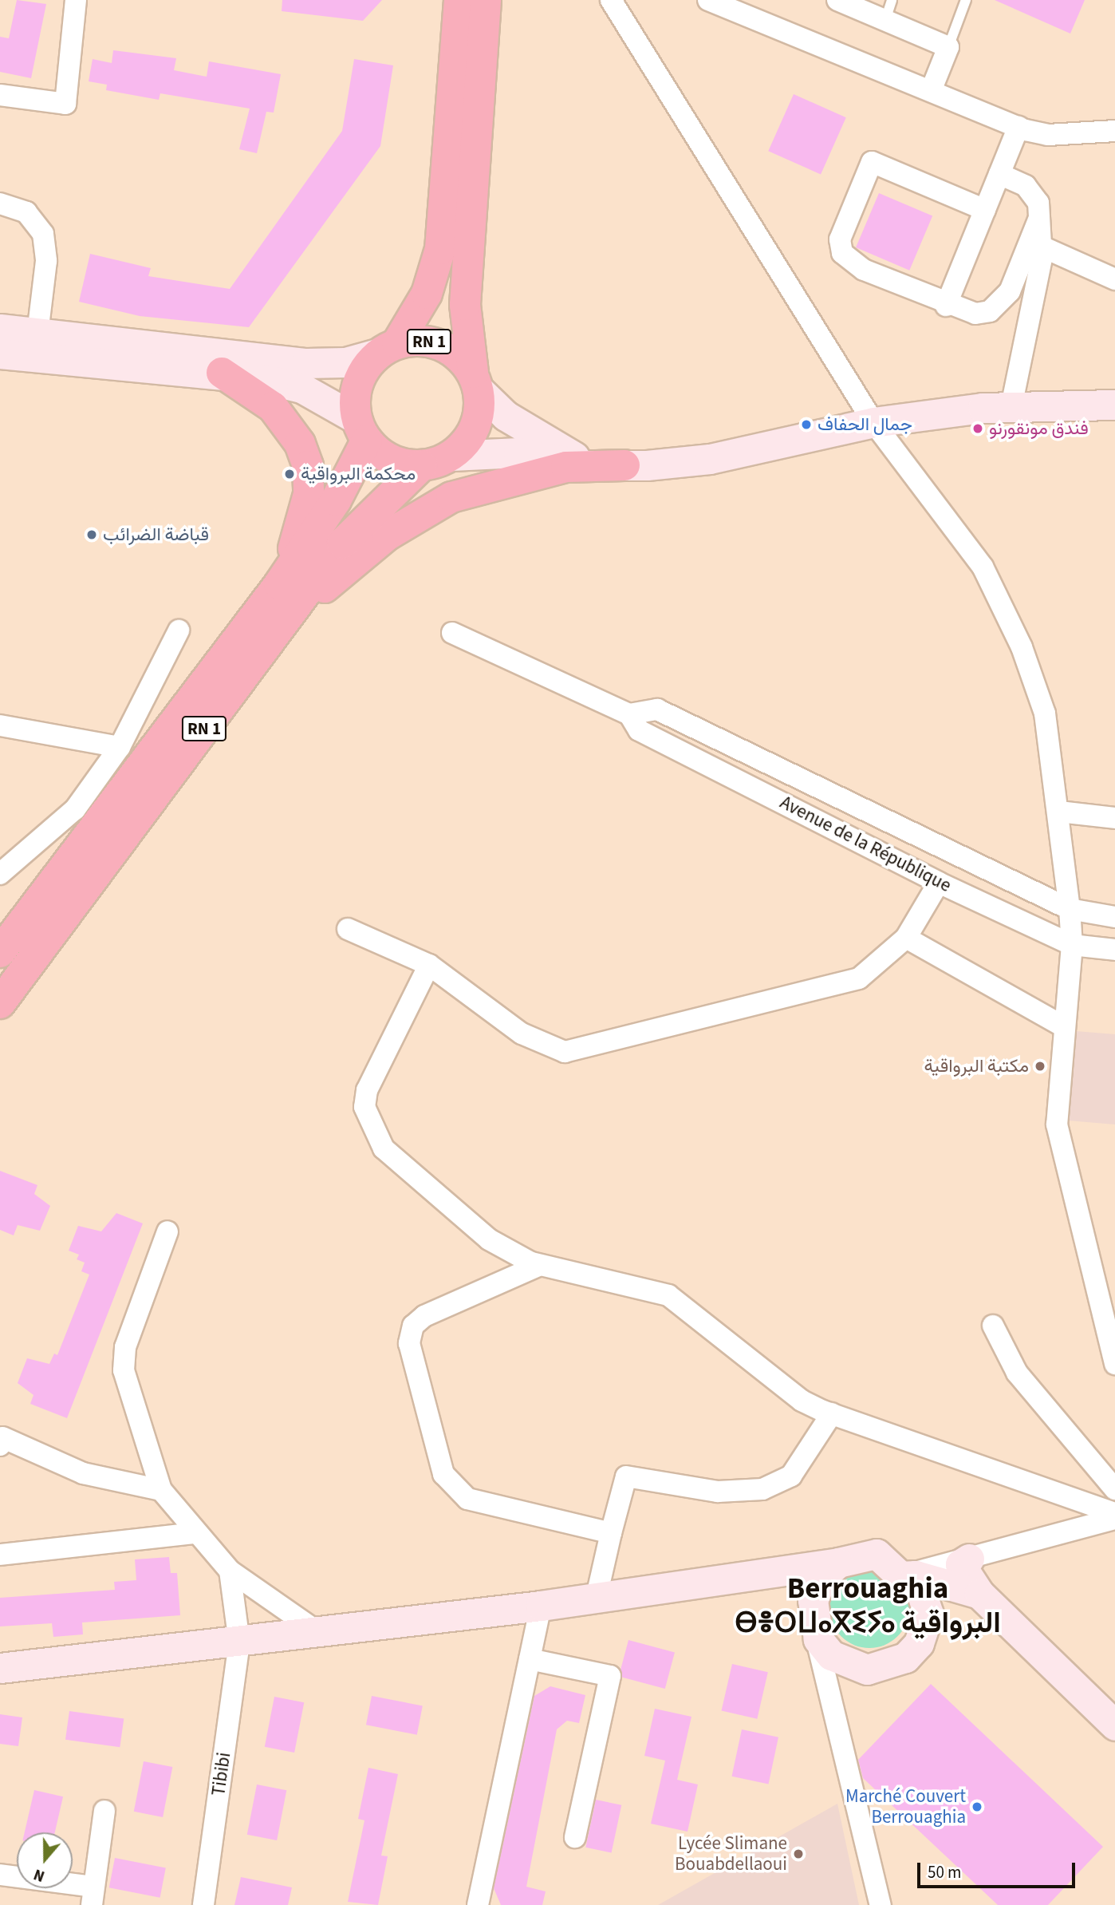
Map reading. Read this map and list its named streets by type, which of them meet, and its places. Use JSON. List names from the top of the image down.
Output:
{
  "streets": {
    "highway": ["RN 1"],
    "street": ["Avenue de la République", "Tibibi"]
  },
  "districts": ["Berrouaghia ⴱⴻⵔⵡⴰⴳⵉⵢⴰ البرواقية"],
  "places": [
    "جمال الحفاف",
    "فندق مونقورنو",
    "محكمة البرواقية",
    "قباضة الضرائب",
    "مكتبة البرواقية",
    "Marché Couvert Berrouaghia",
    "Lycée Slimane Bouabdellaoui"
  ],
  "scale_bar": "50 m",
  "north": "bottom"
}
